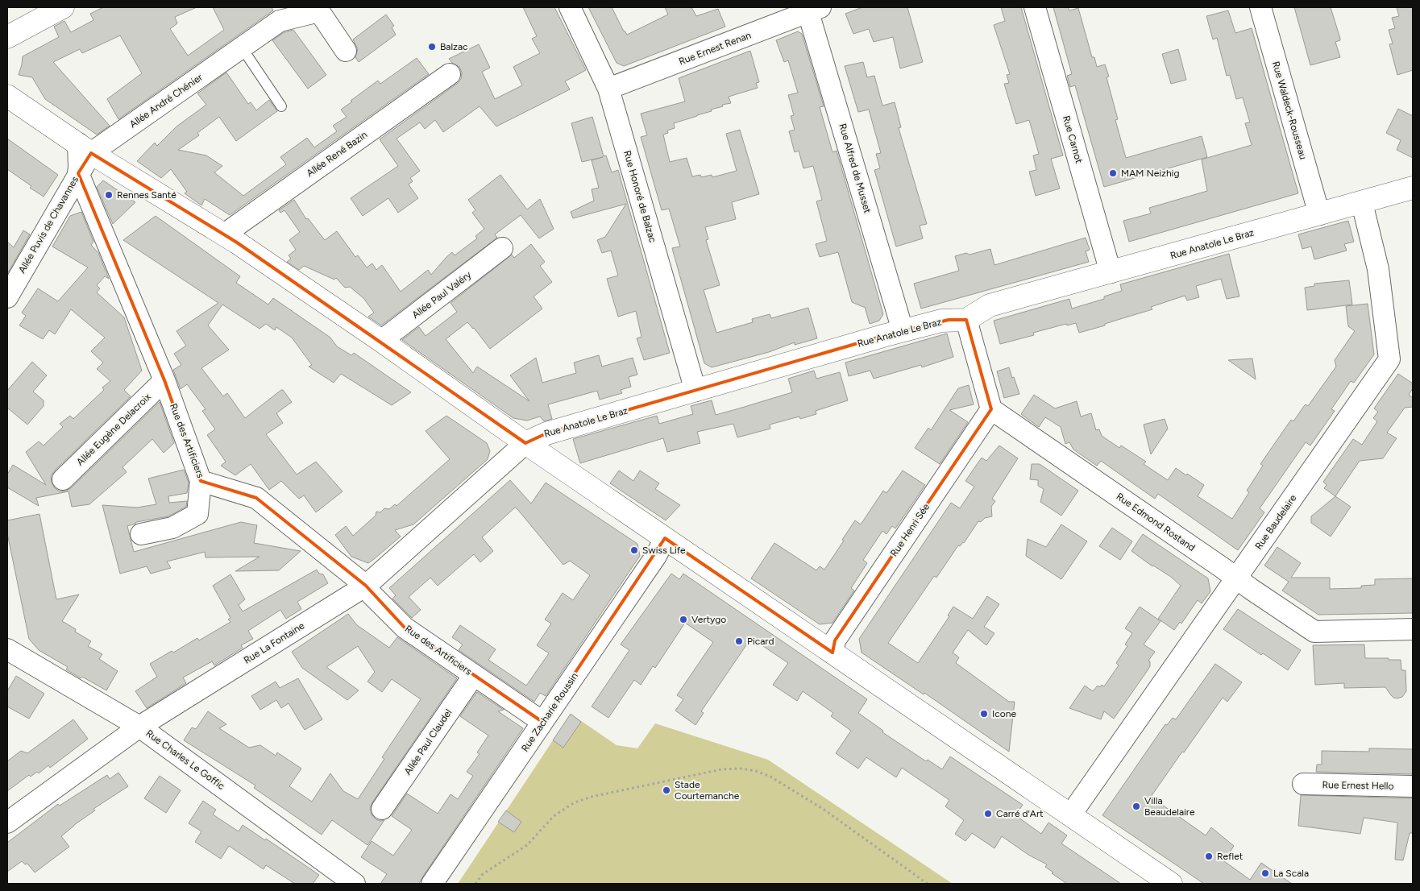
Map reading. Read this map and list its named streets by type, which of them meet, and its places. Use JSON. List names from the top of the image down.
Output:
{
  "streets": {
    "main road": ["Rue Anatole Le Braz"],
    "street": [
      "Rue Ernest Renan",
      "Allée André Chénier",
      "Rue Waldeck-Rousseau",
      "Rue Carnot",
      "Allée René Bazin",
      "Rue Alfred de Musset",
      "Rue Honoré de Balzac",
      "Allée Puvis de Chavannes",
      "Allée Paul Valéry",
      "Allée Eugène Delacroix",
      "Rue des Artificiers",
      "Rue Edmond Rostand",
      "Rue Baudelaire",
      "Rue Henri Sée",
      "Rue La Fontaine",
      "Rue Zacharie Roussin",
      "Allée Paul Claudel",
      "Rue Charles Le Goffic",
      "Rue Ernest Hello"
    ]
  },
  "crossings": [
    ["Rue Ernest Renan", "Rue Alfred de Musset"],
    ["Rue Ernest Renan", "Rue Honoré de Balzac"],
    ["Allée André Chénier", "Allée Puvis de Chavannes"],
    ["Rue Waldeck-Rousseau", "Rue Anatole Le Braz"],
    ["Rue Carnot", "Rue Anatole Le Braz"],
    ["Rue Alfred de Musset", "Rue Anatole Le Braz"],
    ["Rue Honoré de Balzac", "Rue Anatole Le Braz"],
    ["Allée Puvis de Chavannes", "Rue des Artificiers"],
    ["Rue Anatole Le Braz", "Rue Baudelaire"],
    ["Rue Anatole Le Braz", "Rue La Fontaine"],
    ["Allée Eugène Delacroix", "Rue des Artificiers"],
    ["Rue des Artificiers", "Rue La Fontaine"],
    ["Rue des Artificiers", "Rue Zacharie Roussin"],
    ["Rue des Artificiers", "Allée Paul Claudel"],
    ["Rue Edmond Rostand", "Rue Baudelaire"],
    ["Rue Edmond Rostand", "Rue Henri Sée"],
    ["Rue La Fontaine", "Rue Charles Le Goffic"]
  ],
  "places": [
    "Balzac",
    "MAM Neizhig",
    "Rennes Santé",
    "Swiss Life",
    "Vertygo",
    "Picard",
    "Icone",
    "Stade Courtemanche",
    "Villa Beaudelaire",
    "Carré d'Art",
    "Reflet",
    "La Scala"
  ]
}
